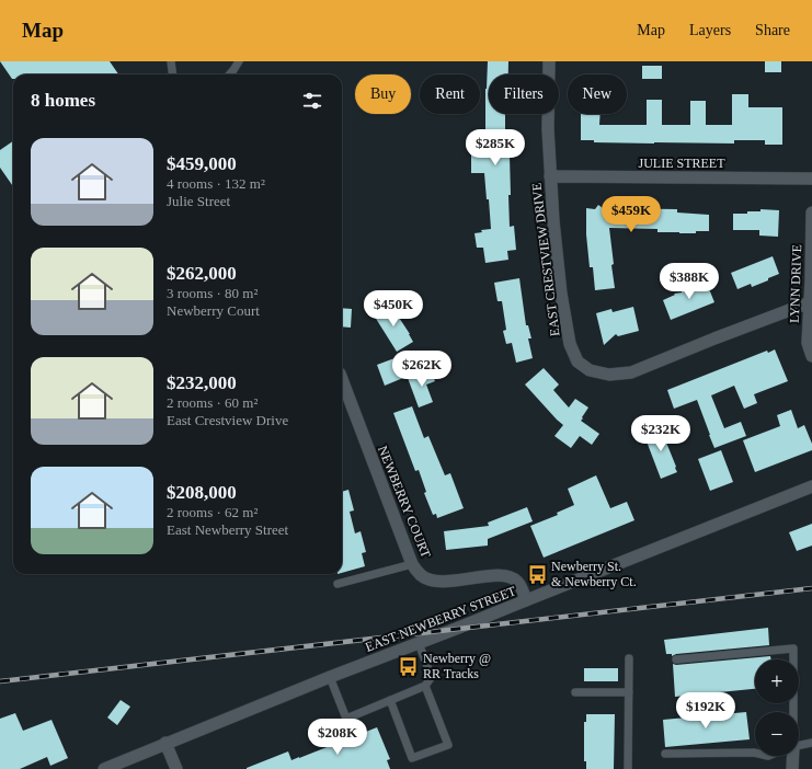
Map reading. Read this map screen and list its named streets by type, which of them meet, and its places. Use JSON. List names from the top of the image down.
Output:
{
  "streets": {
    "street": [
      "JULIE STREET",
      "EAST CRESTVIEW DRIVE",
      "LYNN DRIVE",
      "NEWBERRY COURT",
      "EAST NEWBERRY STREET"
    ]
  },
  "crossings": [
    ["JULIE STREET", "EAST CRESTVIEW DRIVE"],
    ["EAST CRESTVIEW DRIVE", "LYNN DRIVE"],
    ["NEWBERRY COURT", "EAST NEWBERRY STREET"]
  ],
  "places": {
    "bus stop": ["Newberry St. & Newberry Ct.", "Newberry @ RR Tracks"]
  },
  "page": {
    "header": "Map",
    "nav": ["Map", "Layers", "Share"],
    "chip": [
      "Buy",
      "Rent",
      "Filters",
      "New"
    ],
    "heading": "8 homes",
    "list": [
      {
        "name": "$459,000",
        "note": "4 rooms · 132 m² · Julie Street"
      },
      {
        "name": "$262,000",
        "note": "3 rooms · 80 m² · Newberry Court"
      },
      {
        "name": "$232,000",
        "note": "2 rooms · 60 m² · East Crestview Drive"
      },
      {
        "name": "$208,000",
        "note": "2 rooms · 62 m² · East Newberry Street"
      }
    ],
    "price": [
      "$285K",
      "$459K",
      "$388K",
      "$450K",
      "$262K",
      "$232K",
      "$192K",
      "$208K"
    ],
    "map_buttons": ["+", "−"]
  }
}
